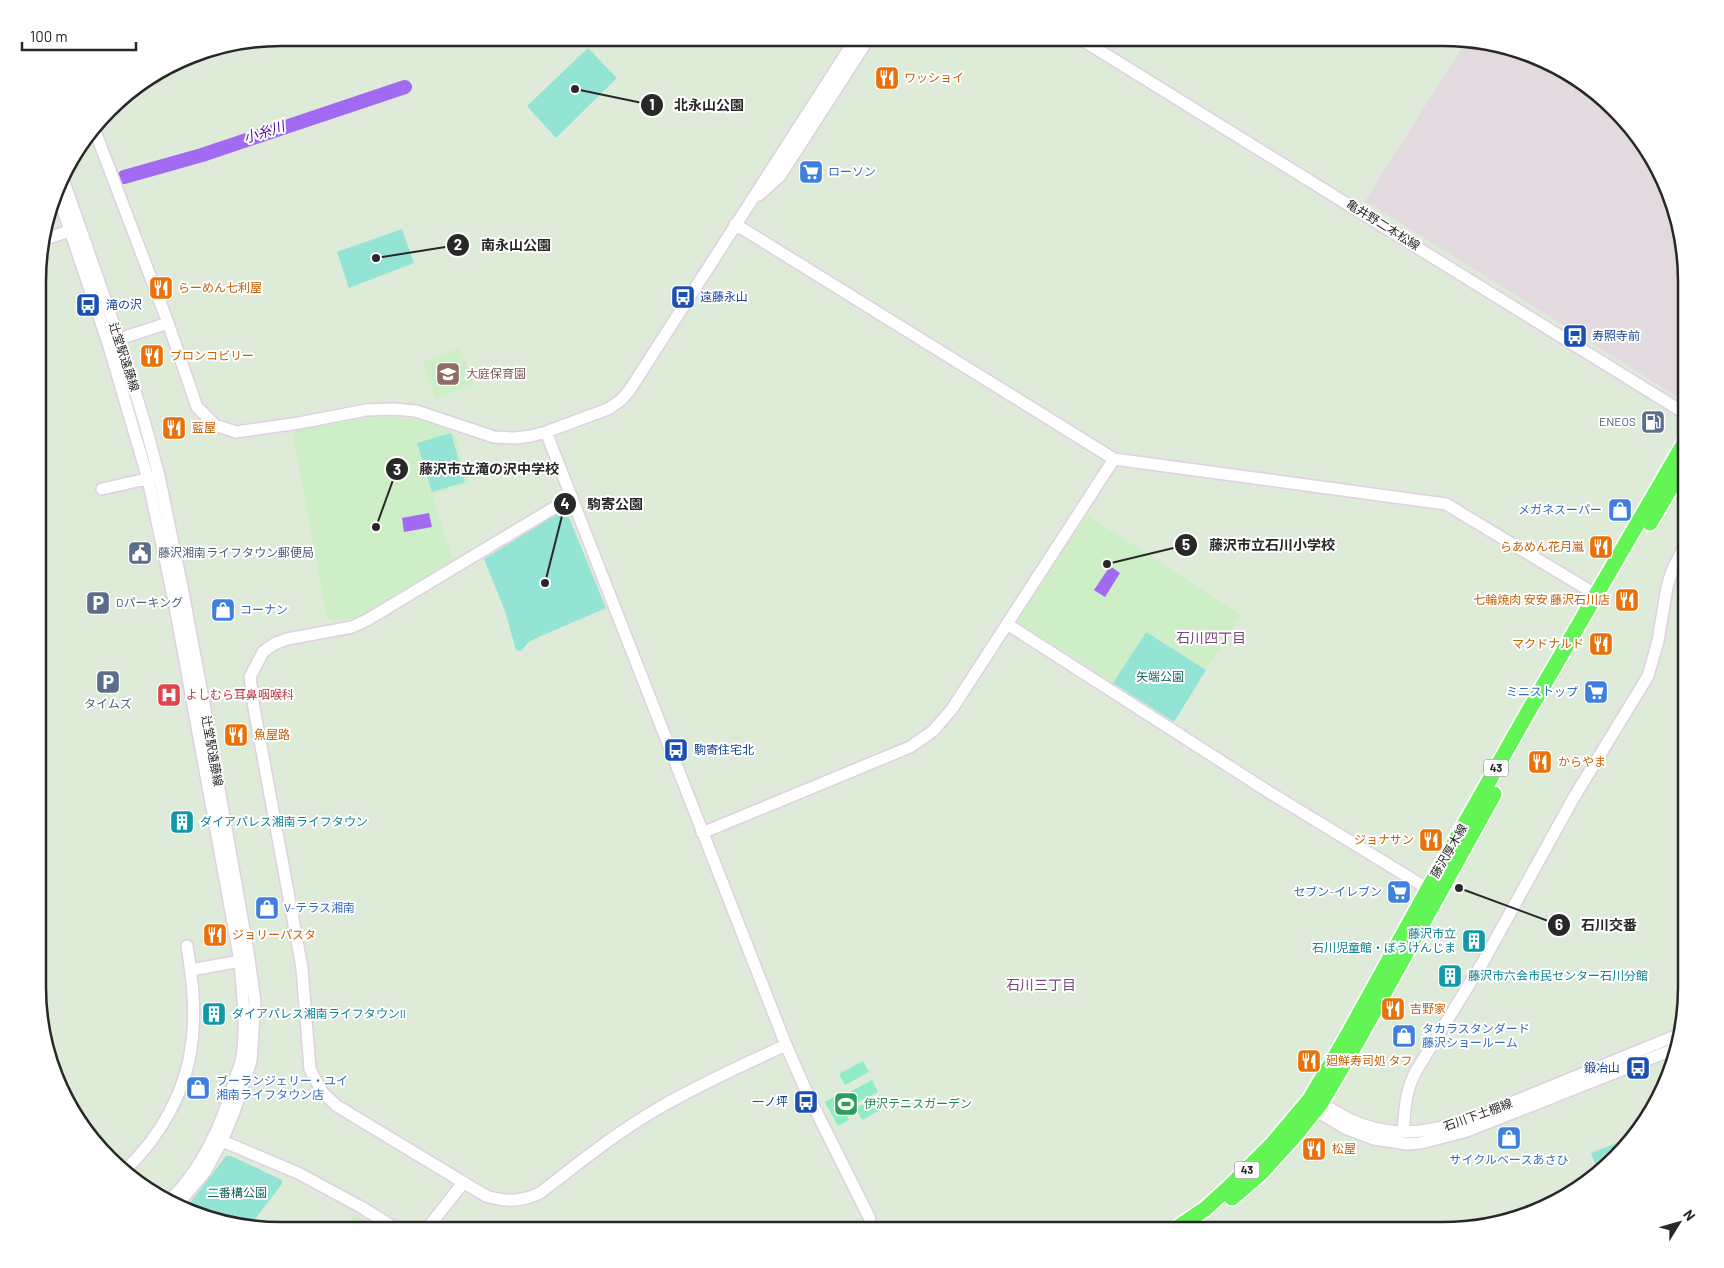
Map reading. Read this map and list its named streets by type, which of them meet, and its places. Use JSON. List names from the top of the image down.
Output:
{
  "streets": {
    "main road": ["43", "藤沢厚木線"],
    "street": ["亀井野二本松線", "辻堂駅遠藤線", "石川下土棚線"]
  },
  "crossings": [
    ["藤沢厚木線", "石川下土棚線"]
  ],
  "districts": ["石川四丁目", "石川三丁目"],
  "water": ["小糸川"],
  "parks": ["矢端公園", "二番構公園"],
  "places": {
    "restaurant": [
      "ワッショイ",
      "らーめん七利屋",
      "ブロンコビリー",
      "藍屋",
      "らあめん花月嵐",
      "七輪焼肉 安安 藤沢石川店",
      "マクドナルド",
      "魚屋路",
      "からやま",
      "ジョナサン",
      "ジョリーパスタ",
      "吉野家",
      "廻鮮寿司処 タフ",
      "松屋"
    ],
    "other": [
      "北永山公園",
      "南永山公園",
      "藤沢市立滝の沢中学校",
      "藤沢市立石川小学校",
      "駒寄公園",
      "石川交番"
    ],
    "supermarket": ["ローソン", "ミニストップ", "セブン-イレブン"],
    "bus stop": [
      "遠藤永山",
      "滝の沢",
      "寿照寺前",
      "駒寄住宅北",
      "鍛冶山",
      "一ノ坪"
    ],
    "school or university": ["大庭保育園"],
    "fuel station": ["ENEOS"],
    "shop": [
      "メガネスーパー",
      "コーナン",
      "V-テラス湘南",
      "タカラスタンダード 藤沢ショールーム",
      "ブーランジェリー・ユイ 湘南ライフタウン店",
      "サイクルベースあさひ"
    ],
    "public building": ["藤沢湘南ライフタウン郵便局"],
    "parking": ["Dパーキング", "タイムズ"],
    "hospital": ["よしむら耳鼻咽喉科"],
    "building": [
      "ダイアパレス湘南ライフタウン",
      "藤沢市立 石川児童館・ぼうけんじま",
      "藤沢市六会市民センター石川分館",
      "ダイアパレス湘南ライフタウンII"
    ],
    "sports": ["伊沢テニスガーデン"]
  },
  "scale_bar": "100 m",
  "north": "top right"
}
